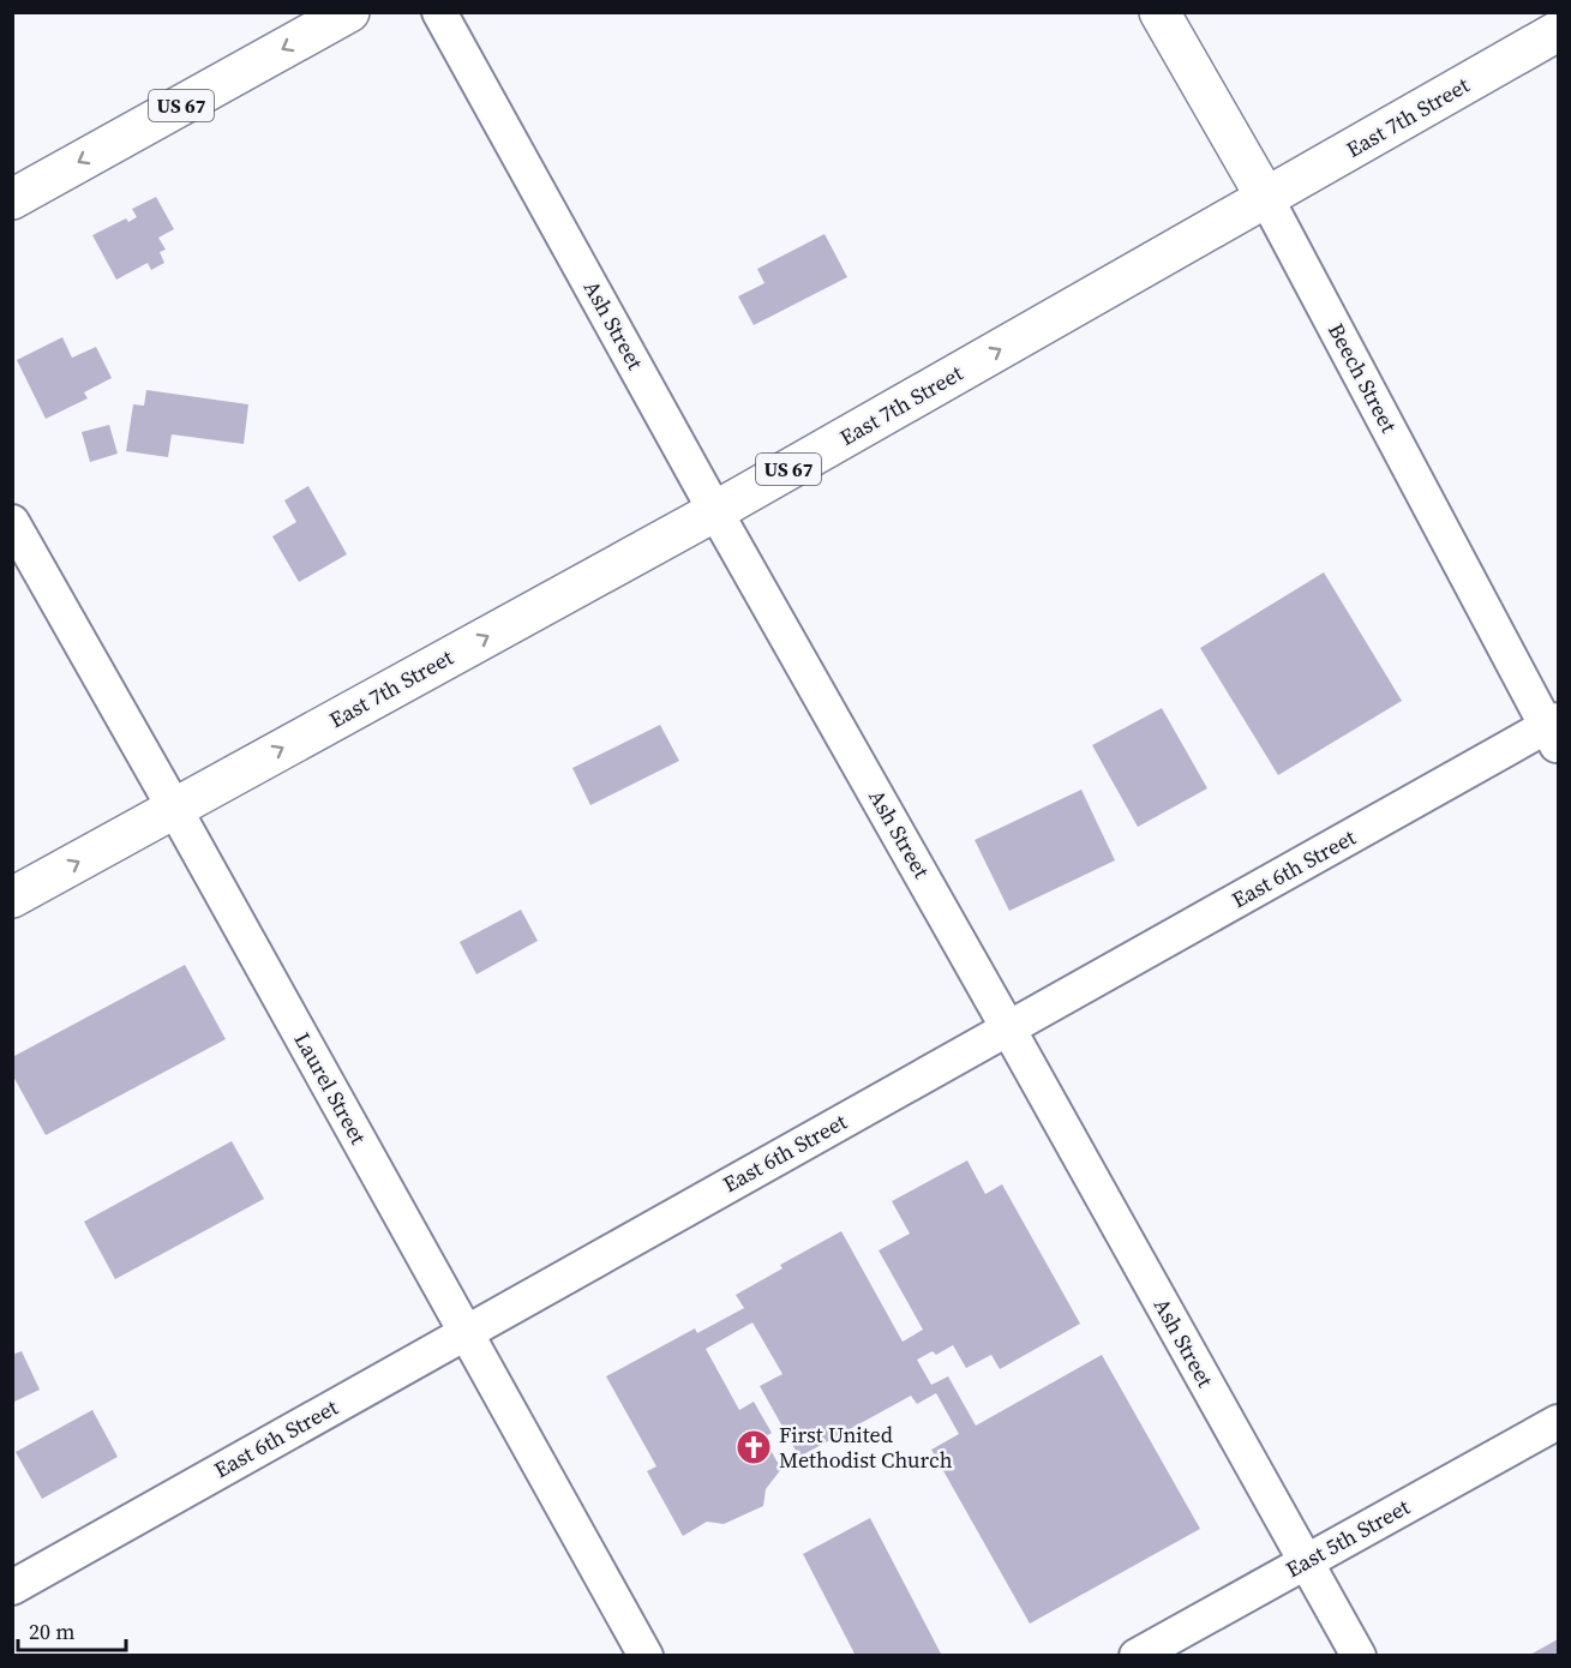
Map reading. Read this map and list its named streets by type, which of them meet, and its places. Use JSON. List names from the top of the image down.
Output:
{
  "streets": {
    "main road": ["US 67", "East 7th Street", "Beech Street"],
    "street": [
      "Ash Street",
      "East 6th Street",
      "Laurel Street",
      "East 5th Street"
    ]
  },
  "crossings": [
    ["East 7th Street", "Ash Street"],
    ["East 7th Street", "Beech Street"],
    ["East 7th Street", "Laurel Street"],
    ["Ash Street", "East 6th Street"],
    ["Ash Street", "East 5th Street"],
    ["Beech Street", "East 6th Street"],
    ["East 6th Street", "Laurel Street"]
  ],
  "one_way": ["East 7th Street"],
  "places": {
    "church": ["First United Methodist Church"]
  },
  "scale_bar": "20 m"
}
